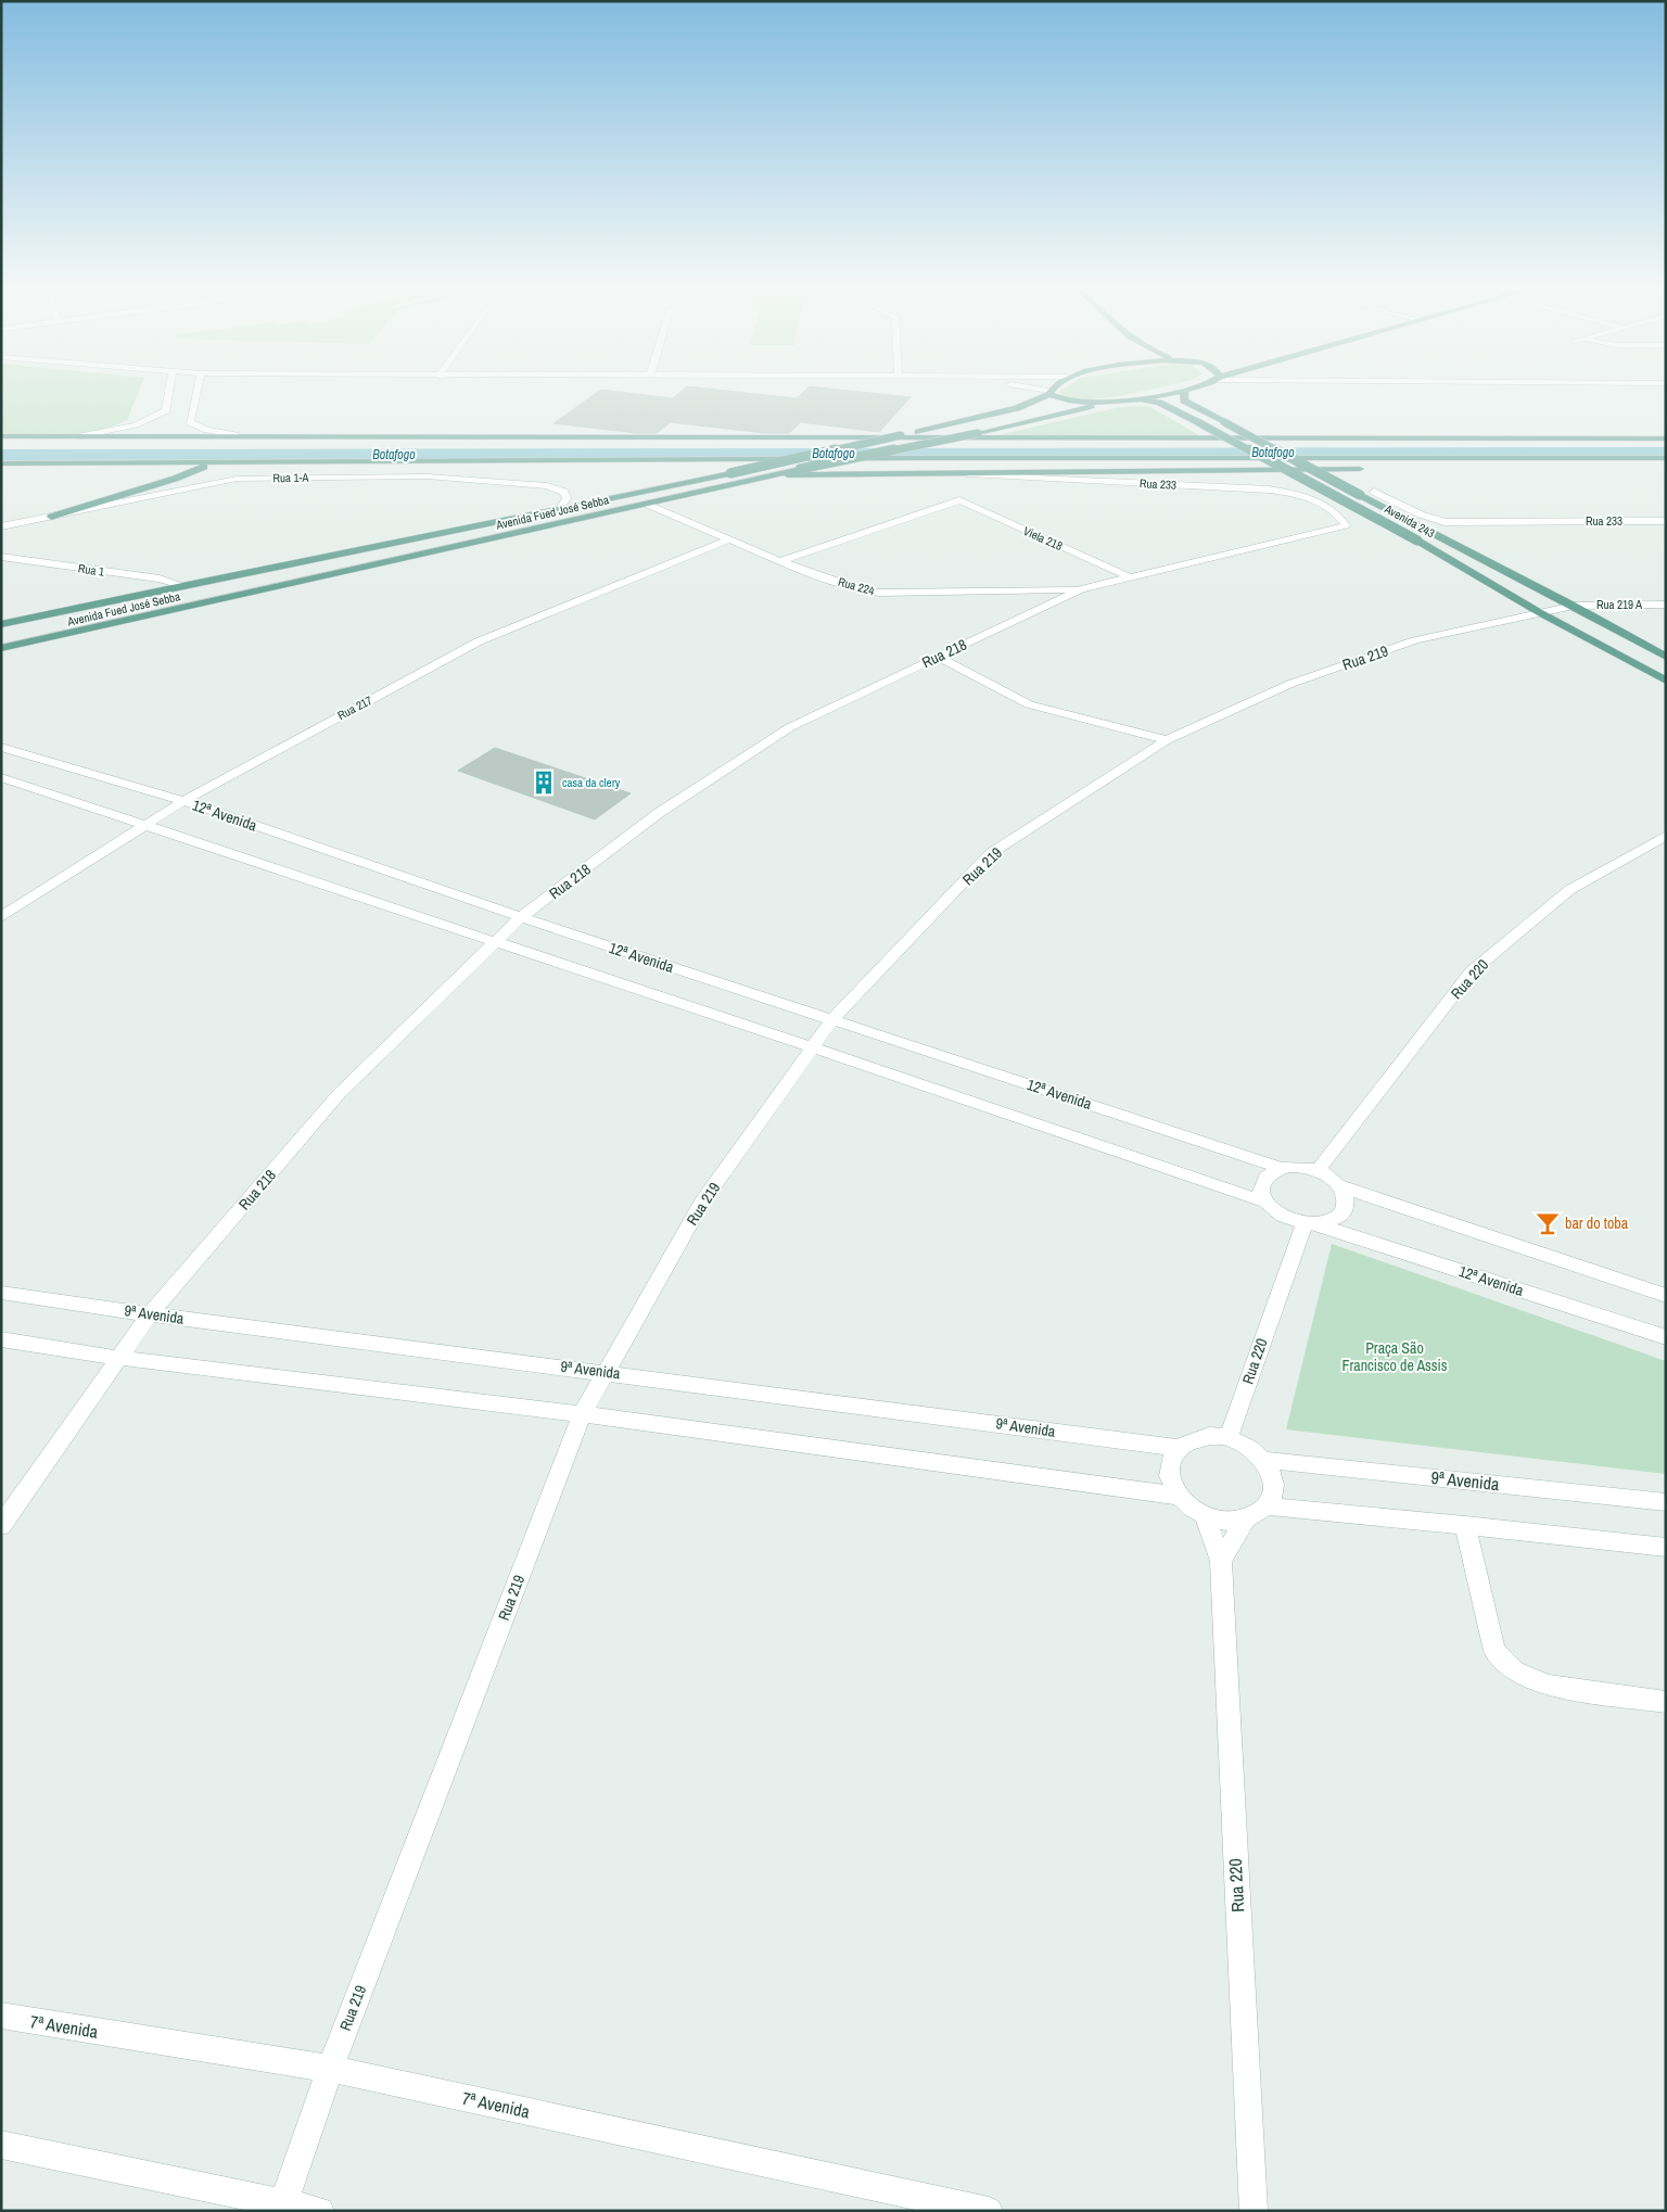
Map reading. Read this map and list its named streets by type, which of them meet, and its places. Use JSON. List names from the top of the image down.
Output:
{
  "streets": {
    "main road": ["Avenida Fued José Sebba", "Avenida 243"],
    "street": [
      "Rua 1-A",
      "Rua 233",
      "Viela 218",
      "Rua 1",
      "Rua 224",
      "Rua 219 A",
      "Rua 218",
      "Rua 219",
      "Rua 217",
      "12ª Avenida",
      "Rua 220",
      "9ª Avenida",
      "7ª Avenida"
    ]
  },
  "crossings": [
    ["Rua 1-A", "Avenida Fued José Sebba"],
    ["Rua 233", "Viela 218"],
    ["Rua 233", "Rua 224"],
    ["Rua 233", "Rua 218"],
    ["Avenida Fued José Sebba", "Rua 1"],
    ["Avenida Fued José Sebba", "Rua 224"],
    ["Avenida 243", "Rua 219 A"],
    ["Avenida 243", "Rua 219"],
    ["Viela 218", "Rua 218"],
    ["Rua 224", "Rua 218"],
    ["Rua 224", "Rua 217"],
    ["Rua 219 A", "Rua 219"],
    ["Rua 218", "12ª Avenida"],
    ["Rua 218", "9ª Avenida"],
    ["Rua 219", "12ª Avenida"],
    ["Rua 219", "9ª Avenida"],
    ["Rua 219", "7ª Avenida"],
    ["Rua 217", "12ª Avenida"],
    ["12ª Avenida", "Rua 220"],
    ["Rua 220", "9ª Avenida"]
  ],
  "water": ["Botafogo"],
  "parks": ["Praça São Francisco de Assis"],
  "places": {
    "building": ["casa da clery"],
    "bar": ["bar do toba"]
  }
}
